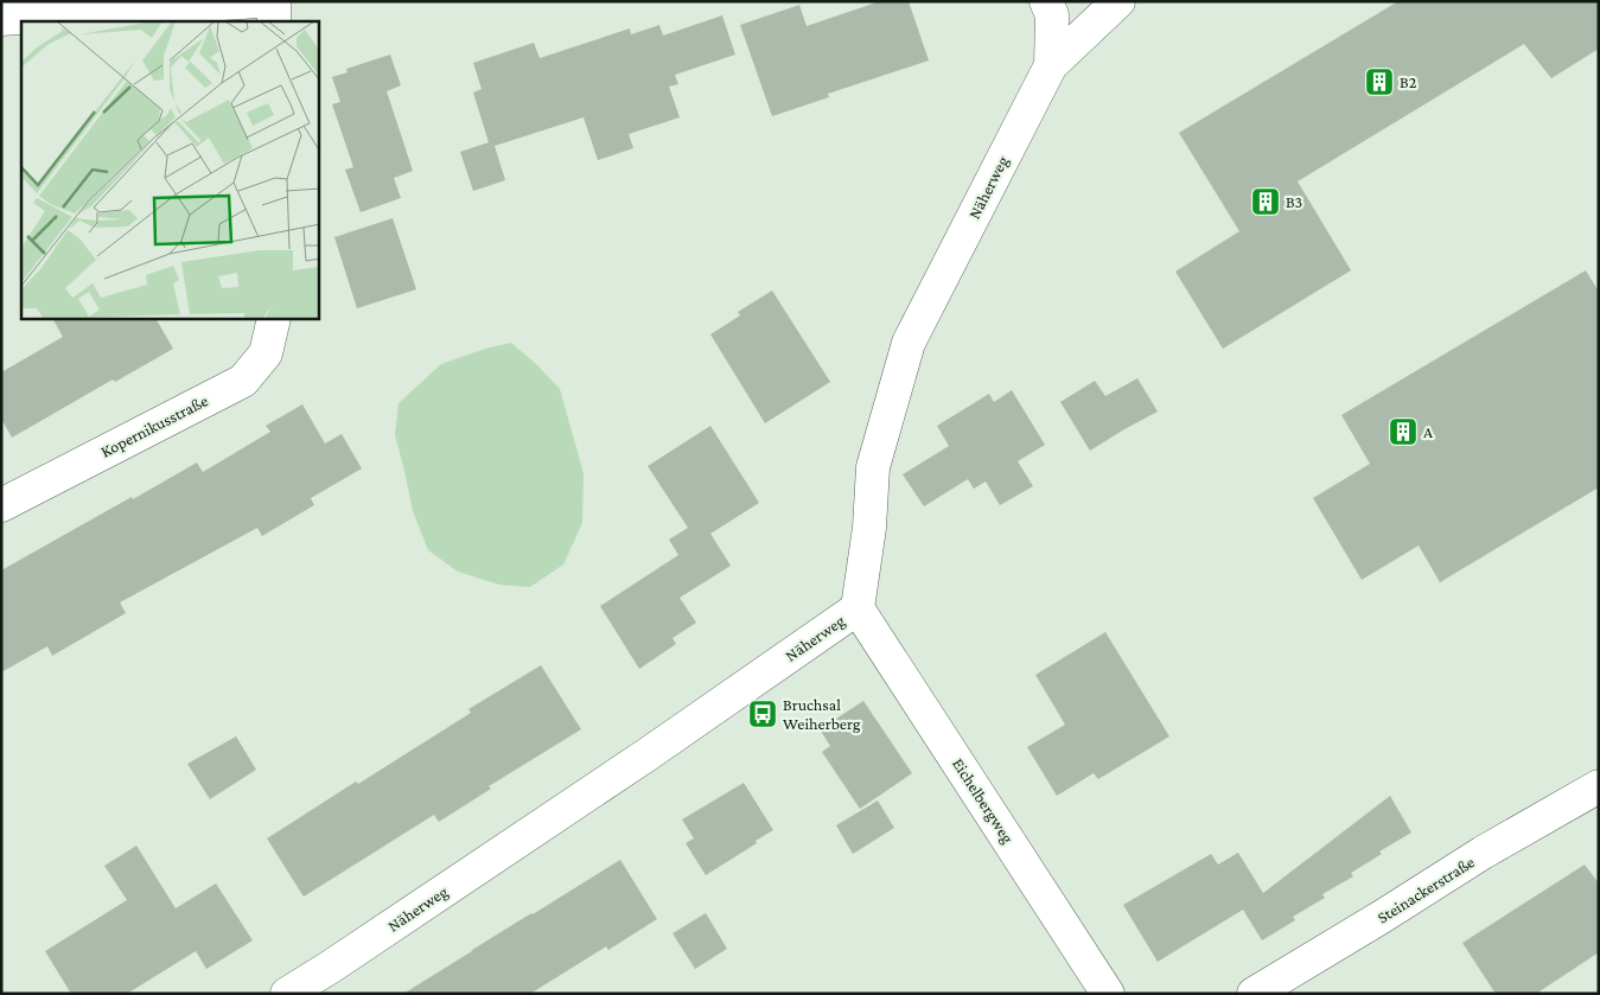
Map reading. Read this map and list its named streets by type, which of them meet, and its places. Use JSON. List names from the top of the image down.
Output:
{
  "streets": {
    "street": [
      "Näherweg",
      "Kopernikusstraße",
      "Eichelbergweg",
      "Steinackerstraße"
    ]
  },
  "crossings": [
    ["Näherweg", "Eichelbergweg"]
  ],
  "places": {
    "building": ["B2", "B3", "A"],
    "bus stop": ["Bruchsal Weiherberg"]
  }
}
